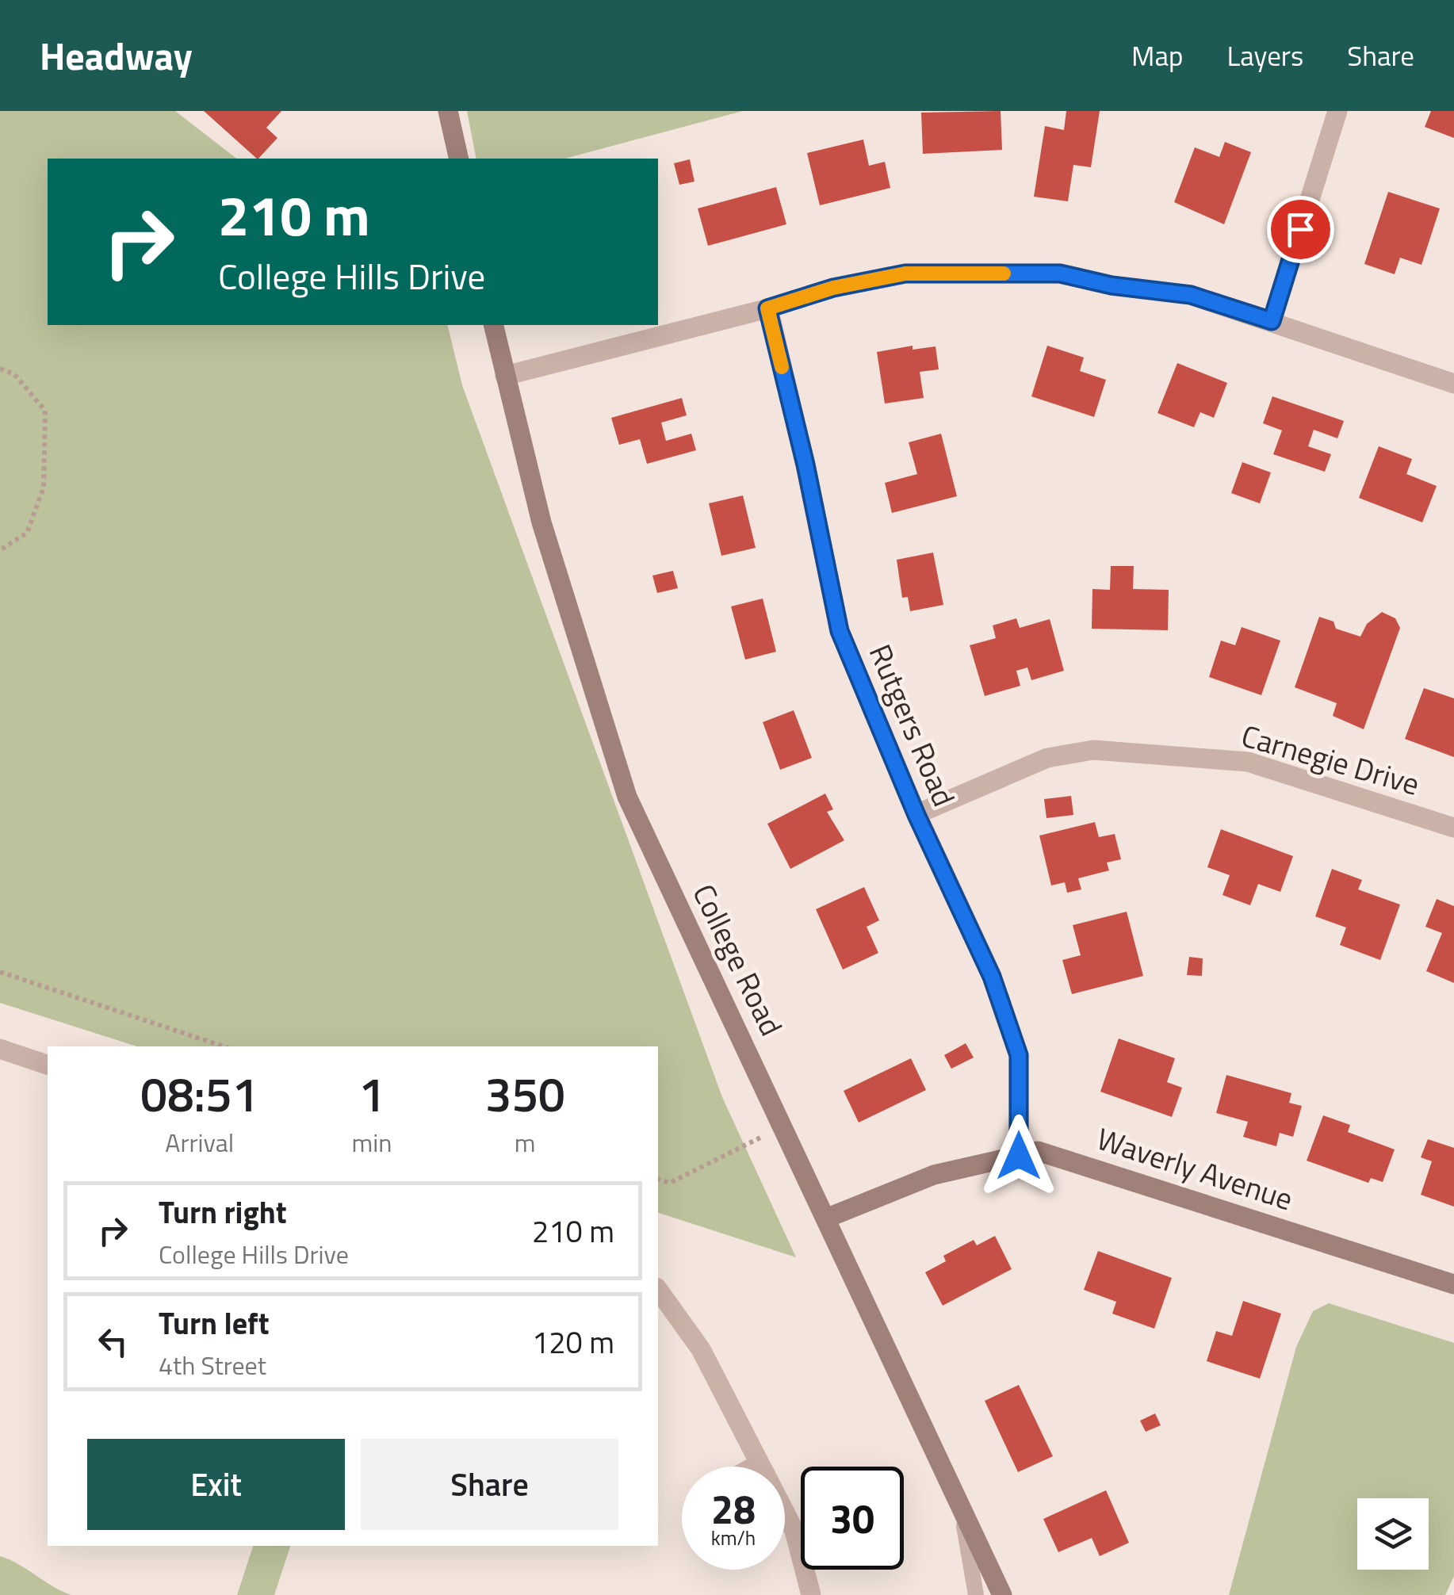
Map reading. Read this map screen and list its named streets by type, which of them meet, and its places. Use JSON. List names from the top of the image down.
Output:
{
  "streets": {
    "street": [
      "Rutgers Road",
      "Carnegie Drive",
      "College Road",
      "Waverly Avenue"
    ]
  },
  "crossings": [
    ["Rutgers Road", "Carnegie Drive"],
    ["Rutgers Road", "Waverly Avenue"],
    ["College Road", "Waverly Avenue"]
  ],
  "page": {
    "header": "Headway",
    "nav": ["Map", "Layers", "Share"],
    "turn": ["210 m", "College Hills Drive"],
    "eta": [
      "08:51",
      "Arrival",
      "1",
      "min",
      "350",
      "m"
    ],
    "list": [
      {
        "name": "Turn right",
        "note": "College Hills Drive",
        "value": "210 m"
      },
      {
        "name": "Turn left",
        "note": "4th Street",
        "value": "120 m"
      }
    ],
    "buttons": ["Exit", "Share"],
    "speed": "28 km/h",
    "limit": "30"
  }
}
